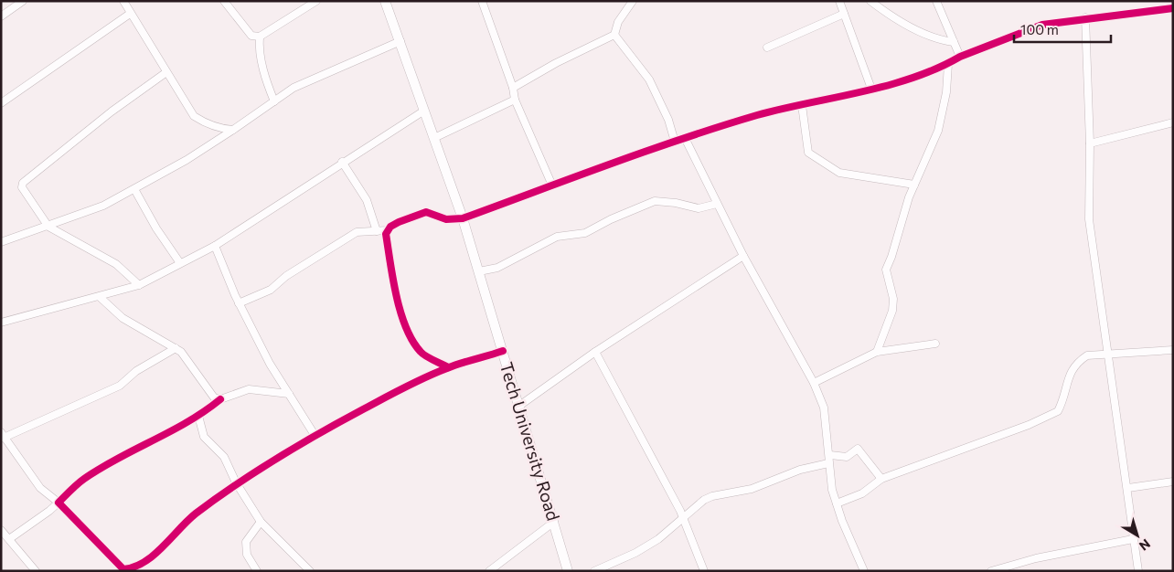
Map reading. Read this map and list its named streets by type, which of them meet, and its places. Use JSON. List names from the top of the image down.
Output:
{
  "streets": {
    "street": ["Tech University Road"]
  },
  "scale_bar": "100 m",
  "north": "bottom right"
}
